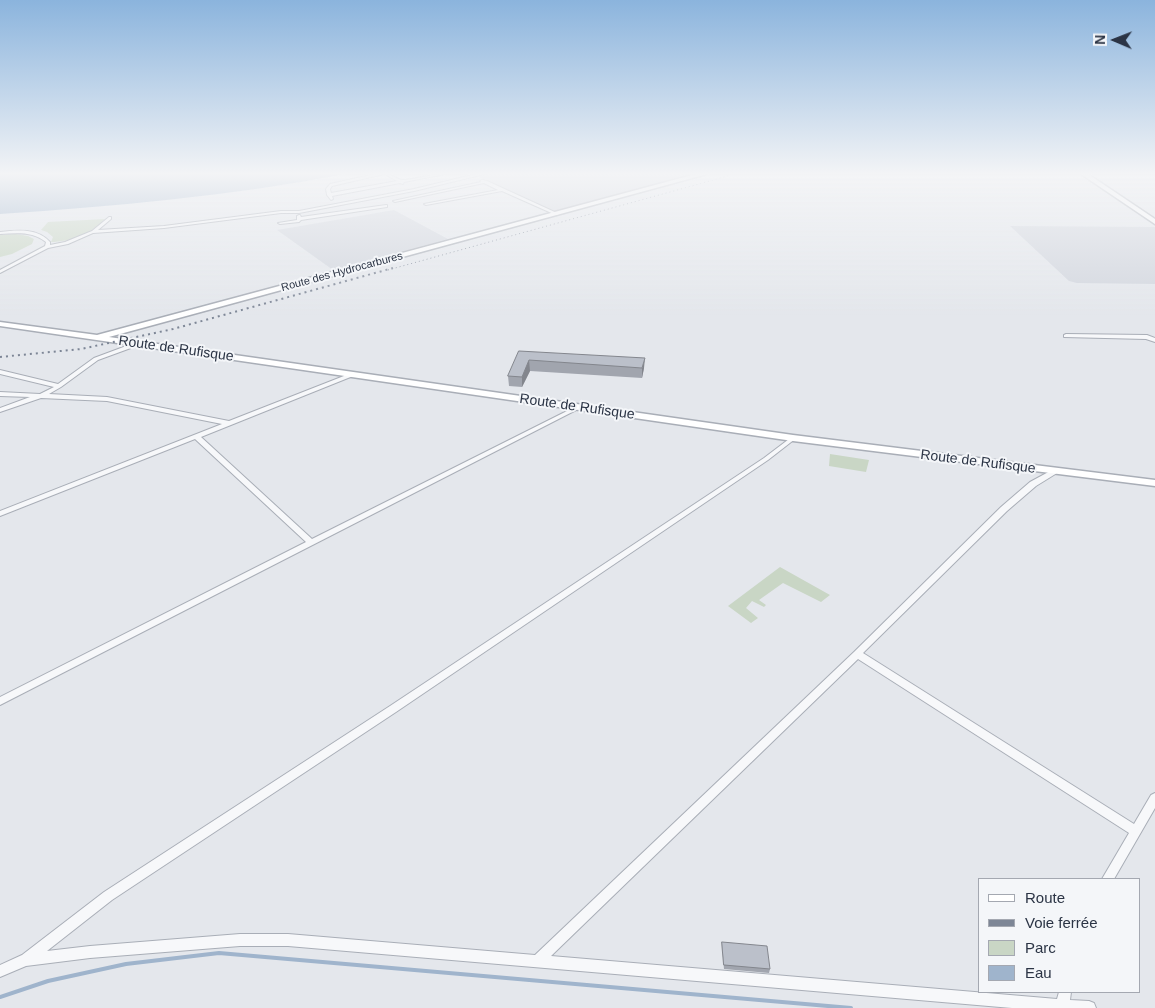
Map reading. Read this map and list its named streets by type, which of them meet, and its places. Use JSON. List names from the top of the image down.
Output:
{
  "streets": {
    "street": ["Route des Hydrocarbures", "Route de Rufisque"]
  },
  "crossings": [
    ["Route des Hydrocarbures", "Route de Rufisque"]
  ],
  "legend": [
    "Route",
    "Voie ferrée",
    "Parc",
    "Eau"
  ],
  "north": "left"
}
